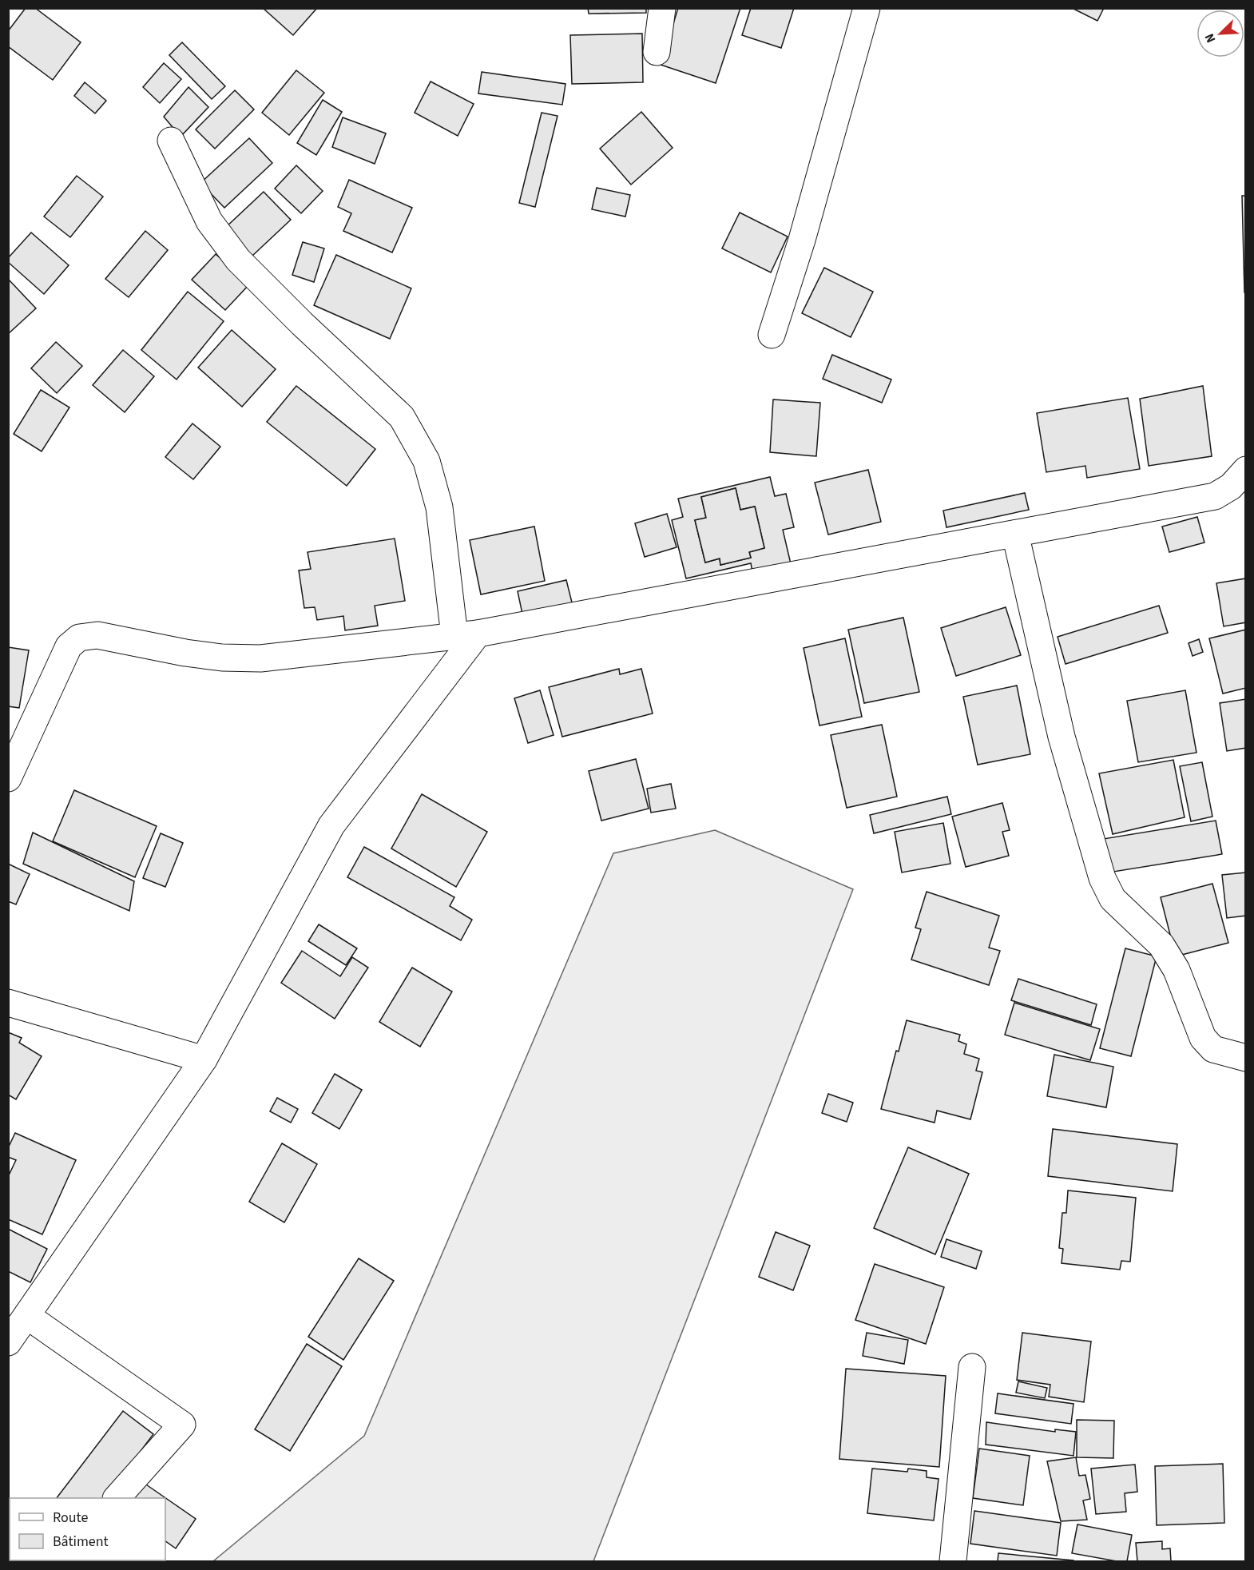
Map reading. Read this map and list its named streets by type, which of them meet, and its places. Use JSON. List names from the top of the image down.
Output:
{
  "legend": ["Route", "Bâtiment"],
  "north": "bottom left"
}
